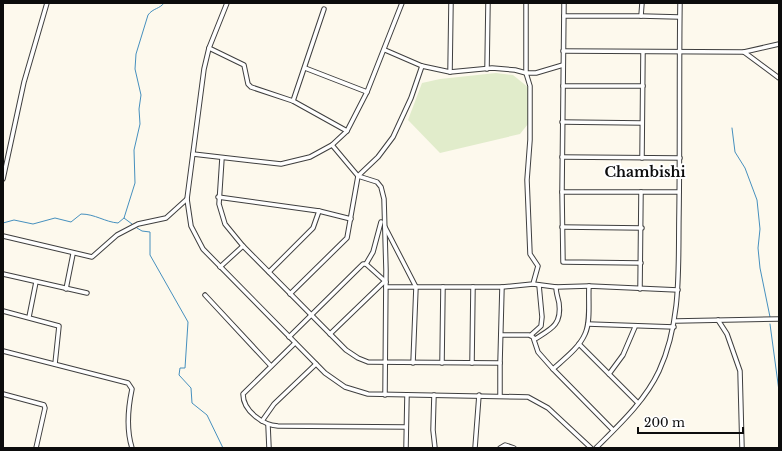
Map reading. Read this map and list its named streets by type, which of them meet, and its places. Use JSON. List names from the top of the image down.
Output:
{
  "districts": ["Chambishi"],
  "scale_bar": "200 m"
}
